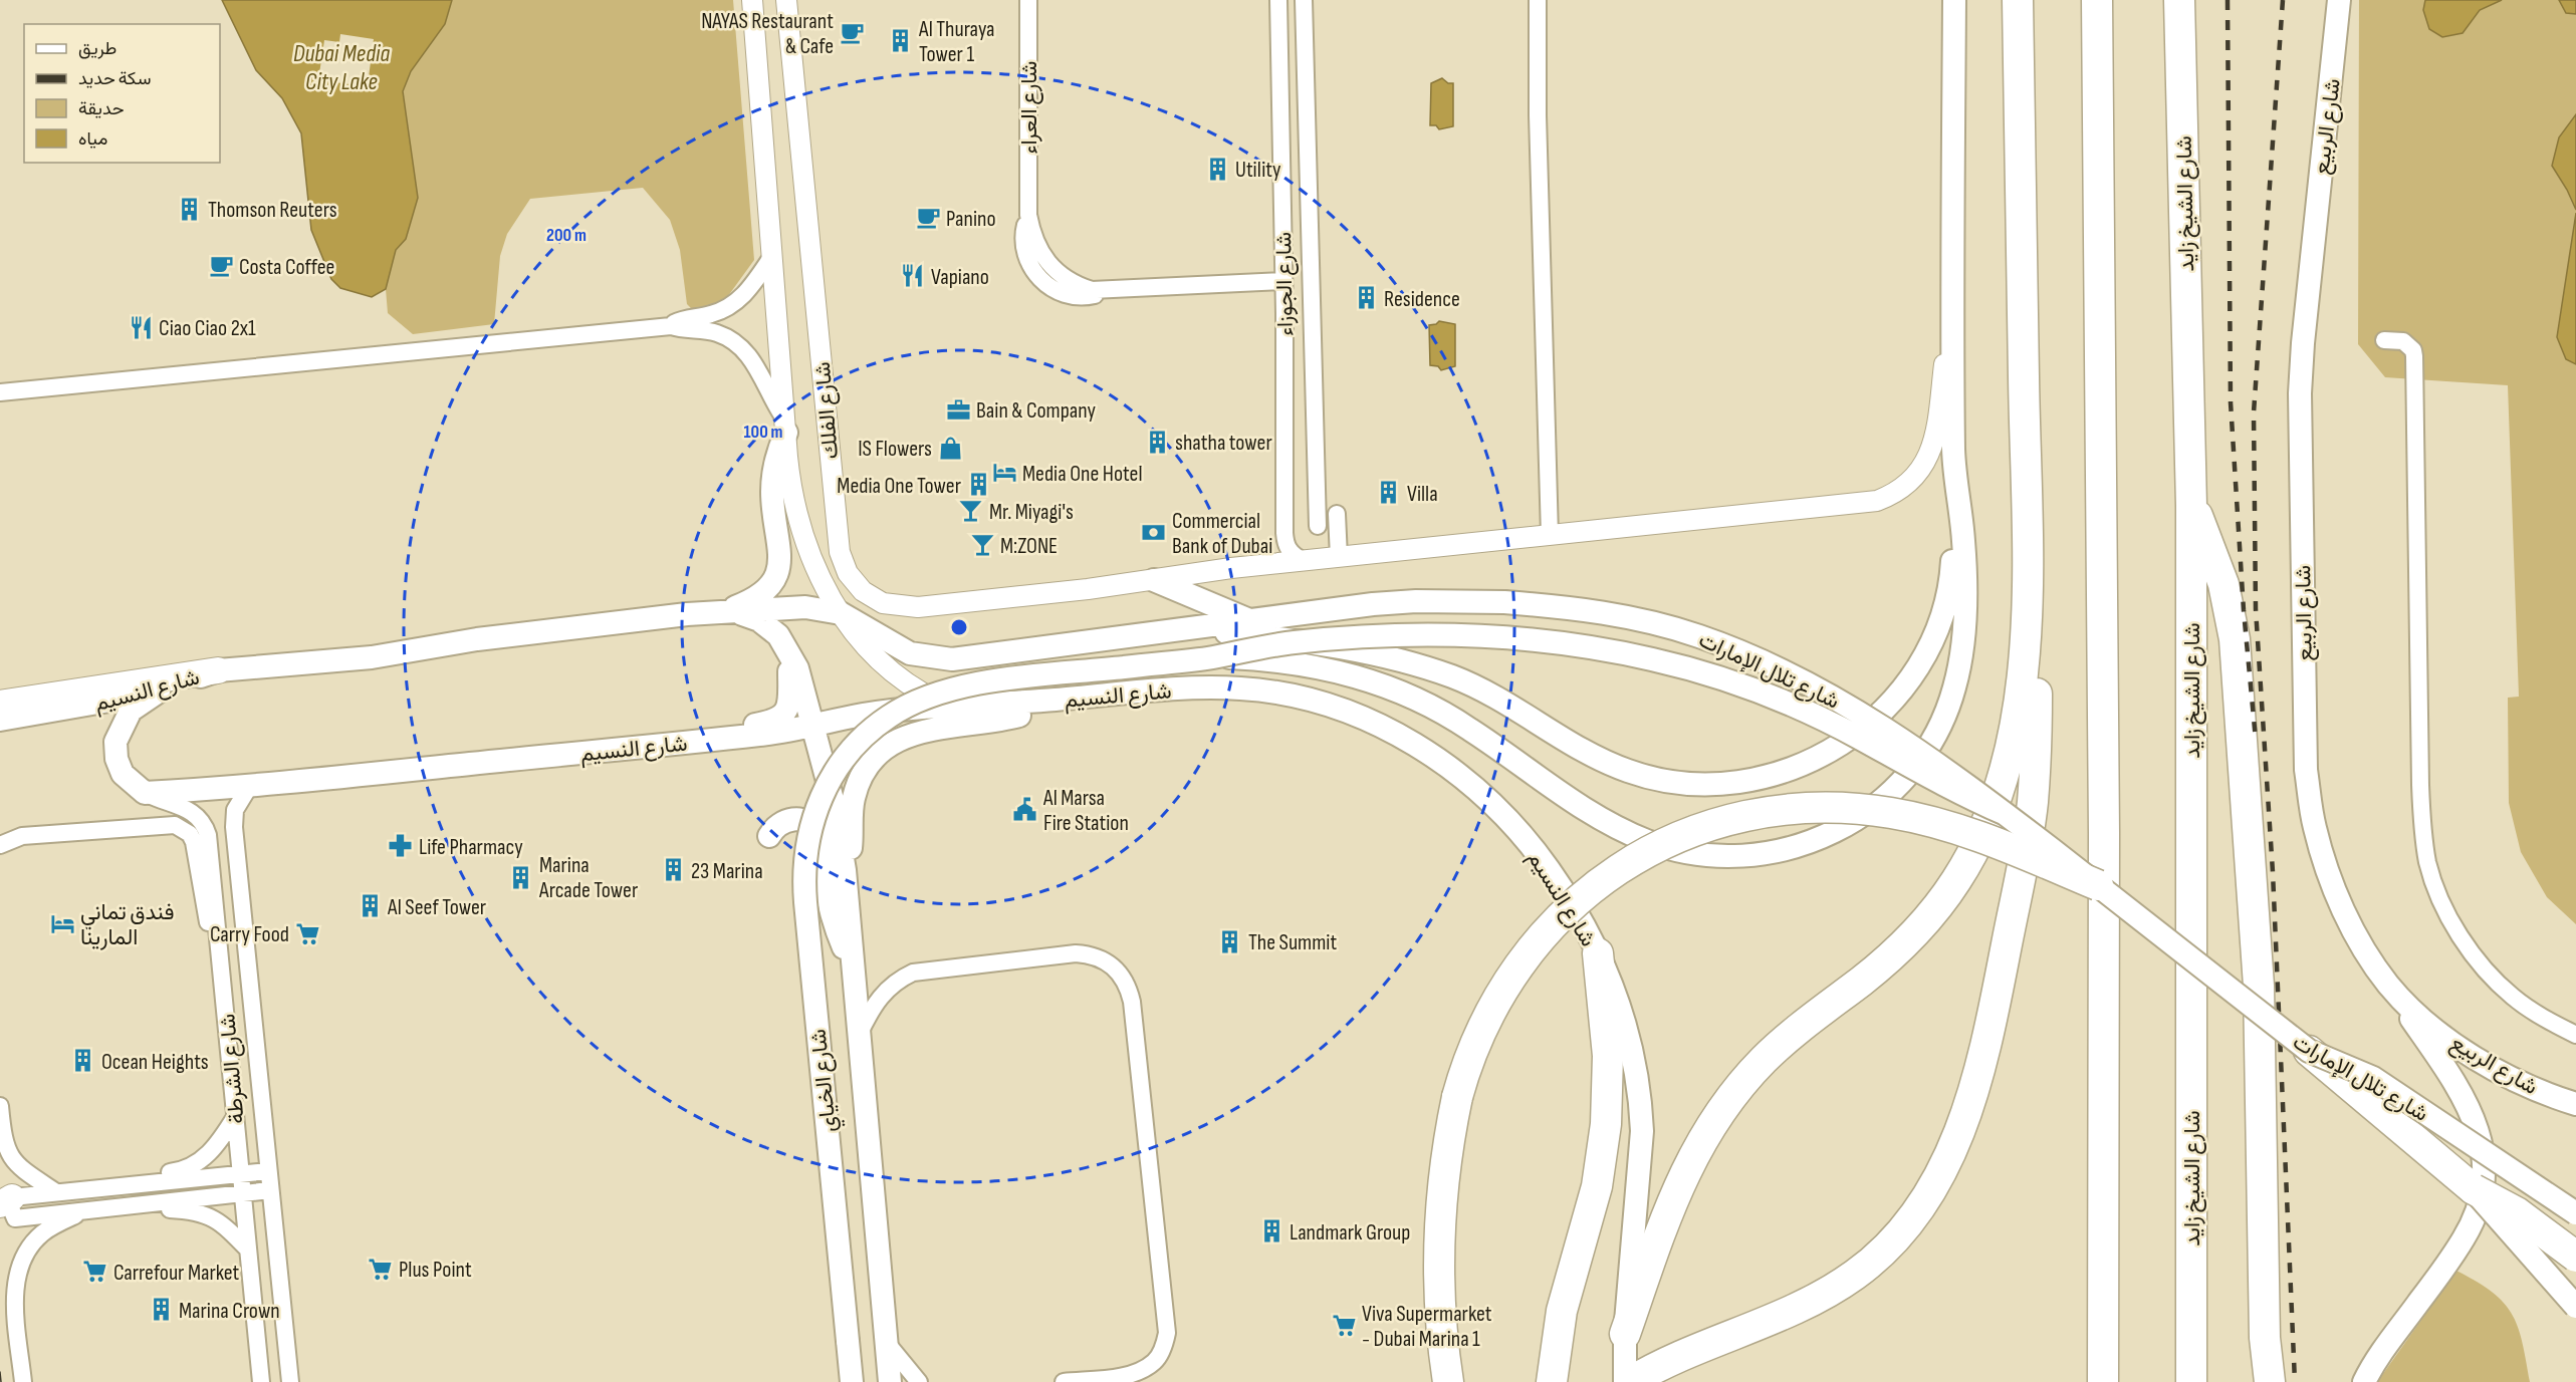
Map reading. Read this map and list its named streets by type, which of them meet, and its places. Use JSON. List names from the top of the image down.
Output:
{
  "streets": {
    "highway": ["شارع الشيخ زايد"],
    "main road": [
      "شارع الربيع",
      "شارع تلال الإمارات",
      "شارع النسيم",
      "شارع الخياي"
    ],
    "street": [
      "شارع العراء",
      "شارع الجوزاء",
      "شارع الفلك",
      "شارع الشرطة"
    ]
  },
  "crossings": [
    ["شارع العراء", "شارع الجوزاء"],
    ["شارع الجوزاء", "شارع الفلك"],
    ["شارع الفلك", "شارع النسيم"],
    ["شارع تلال الإمارات", "شارع النسيم"],
    ["شارع النسيم", "شارع الشرطة"],
    ["شارع النسيم", "شارع الخياي"]
  ],
  "water": ["Dubai Media City Lake"],
  "places": {
    "cafe": ["NAYAS Restaurant & Cafe", "Panino", "Costa Coffee"],
    "building": [
      "Al Thuraya Tower 1",
      "Utility",
      "Thomson Reuters",
      "Residence",
      "shatha tower",
      "Media One Tower",
      "Villa",
      "23 Marina",
      "Marina Arcade Tower",
      "Al Seef Tower",
      "The Summit",
      "Ocean Heights",
      "Landmark Group",
      "Marina Crown"
    ],
    "restaurant": ["Vapiano", "Ciao Ciao 2x1"],
    "office": ["Bain & Company"],
    "shop": ["IS Flowers"],
    "hotel": ["Media One Hotel", "فندق تماني المارينا"],
    "bar": ["Mr. Miyagi's", "M:ZONE"],
    "bank": ["Commercial Bank of Dubai"],
    "public building": ["Al Marsa Fire Station"],
    "pharmacy": ["Life Pharmacy"],
    "supermarket": [
      "Carry Food",
      "Plus Point",
      "Carrefour Market",
      "Viva Supermarket - Dubai Marina 1"
    ]
  },
  "legend": [
    "طريق",
    "سكة حديد",
    "حديقة",
    "مياه"
  ],
  "rings": ["200 m", "100 m"]
}
